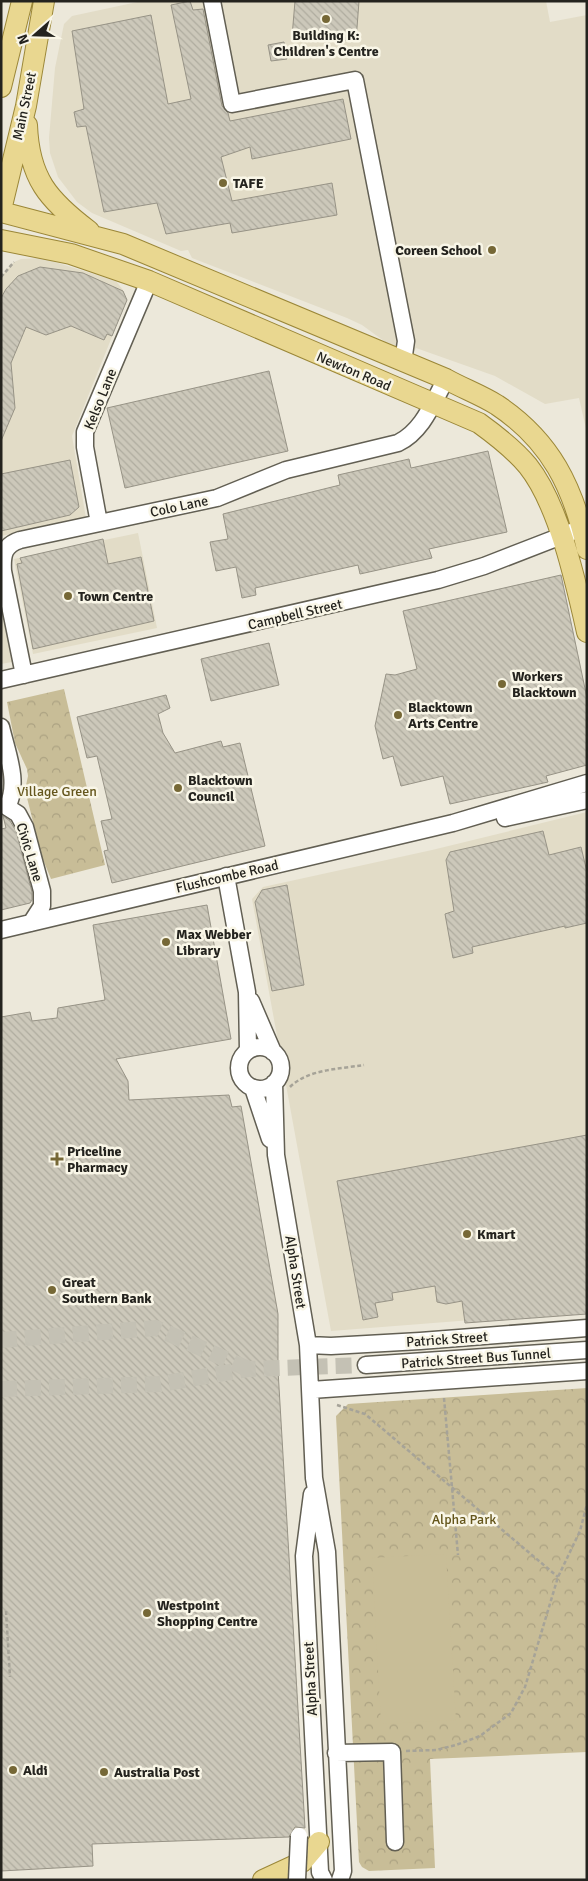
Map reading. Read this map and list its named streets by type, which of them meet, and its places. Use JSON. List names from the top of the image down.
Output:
{
  "streets": {
    "main road": ["Main Street", "Newton Road"],
    "street": [
      "Kelso Lane",
      "Colo Lane",
      "Campbell Street",
      "Civic Lane",
      "Flushcombe Road",
      "Alpha Street",
      "Patrick Street",
      "Patrick Street Bus Tunnel"
    ]
  },
  "crossings": [
    ["Main Street", "Newton Road"],
    ["Newton Road", "Kelso Lane"],
    ["Newton Road", "Colo Lane"],
    ["Newton Road", "Campbell Street"],
    ["Kelso Lane", "Colo Lane"],
    ["Colo Lane", "Campbell Street"],
    ["Civic Lane", "Flushcombe Road"],
    ["Alpha Street", "Patrick Street"]
  ],
  "parks": ["Village Green", "Alpha Park"],
  "places": {
    "other": [
      "Building K: Children's Centre",
      "TAFE",
      "Coreen School",
      "Town Centre",
      "Workers Blacktown",
      "Blacktown Arts Centre",
      "Blacktown Council",
      "Max Webber Library",
      "Kmart",
      "Great Southern Bank",
      "Westpoint Shopping Centre",
      "Aldi",
      "Australia Post"
    ],
    "health": ["Priceline Pharmacy"]
  },
  "north": "left"
}
